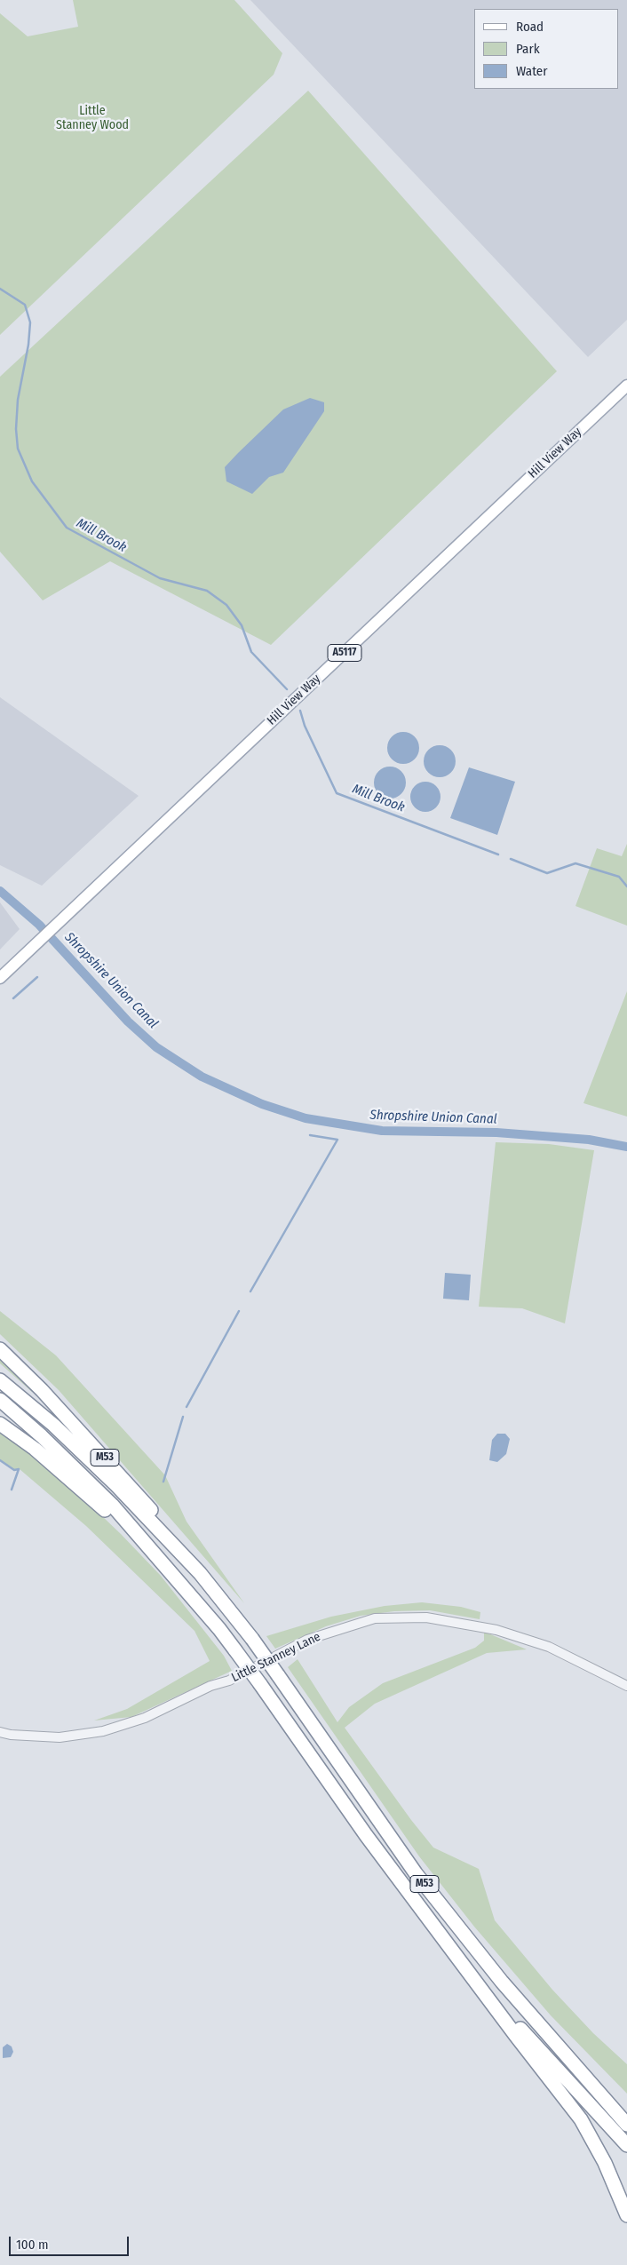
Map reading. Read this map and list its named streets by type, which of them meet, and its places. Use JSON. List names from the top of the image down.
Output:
{
  "streets": {
    "highway": ["M53"],
    "main road": ["Hill View Way", "A5117"],
    "street": ["Little Stanney Lane"]
  },
  "water": ["Mill Brook", "Shropshire Union Canal"],
  "parks": ["Little Stanney Wood"],
  "legend": ["Road", "Park", "Water"],
  "scale_bar": "100 m"
}
